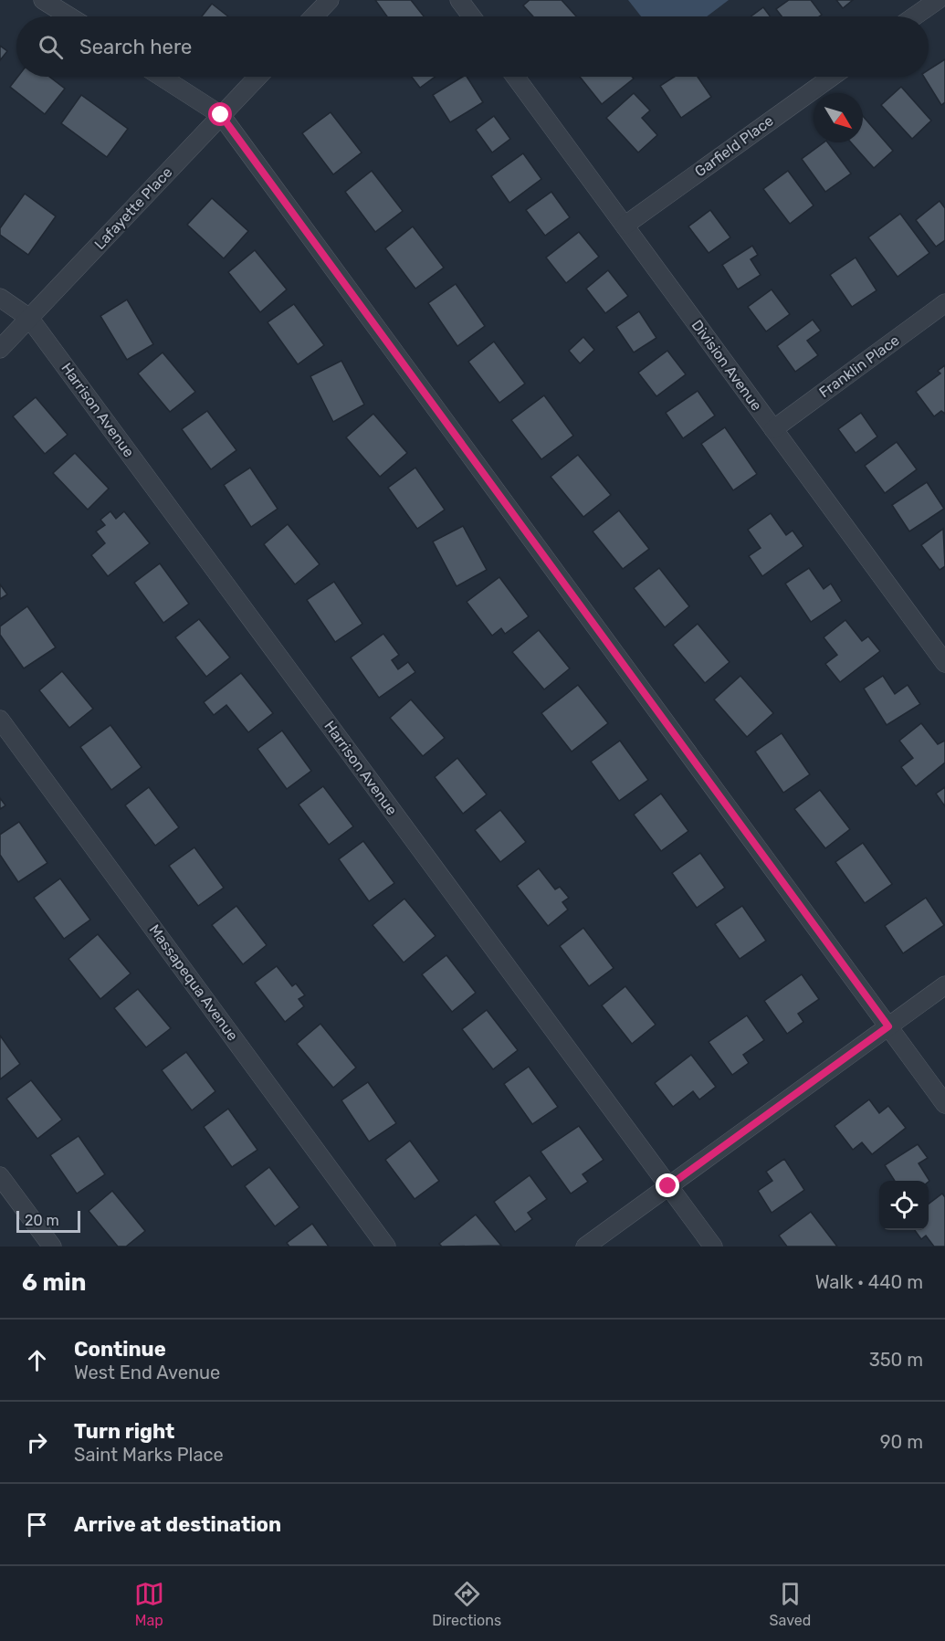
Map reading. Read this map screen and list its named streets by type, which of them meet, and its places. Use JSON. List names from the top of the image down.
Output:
{
  "streets": {
    "street": [
      "Garfield Place",
      "Lafayette Place",
      "Division Avenue",
      "Franklin Place",
      "Harrison Avenue",
      "Massapequa Avenue"
    ]
  },
  "crossings": [
    ["Garfield Place", "Division Avenue"],
    ["Lafayette Place", "Harrison Avenue"],
    ["Division Avenue", "Franklin Place"]
  ],
  "scale_bar": "20 m",
  "north": "bottom right",
  "page": {
    "search": "Search here",
    "scale": "20 m",
    "heading": ["6 min", "Walk · 440 m"],
    "list": [
      ["Continue", "West End Avenue", "350 m"],
      ["Turn right", "Saint Marks Place", "90 m"],
      "Arrive at destination"
    ],
    "nav": ["Map", "Directions", "Saved"]
  }
}
